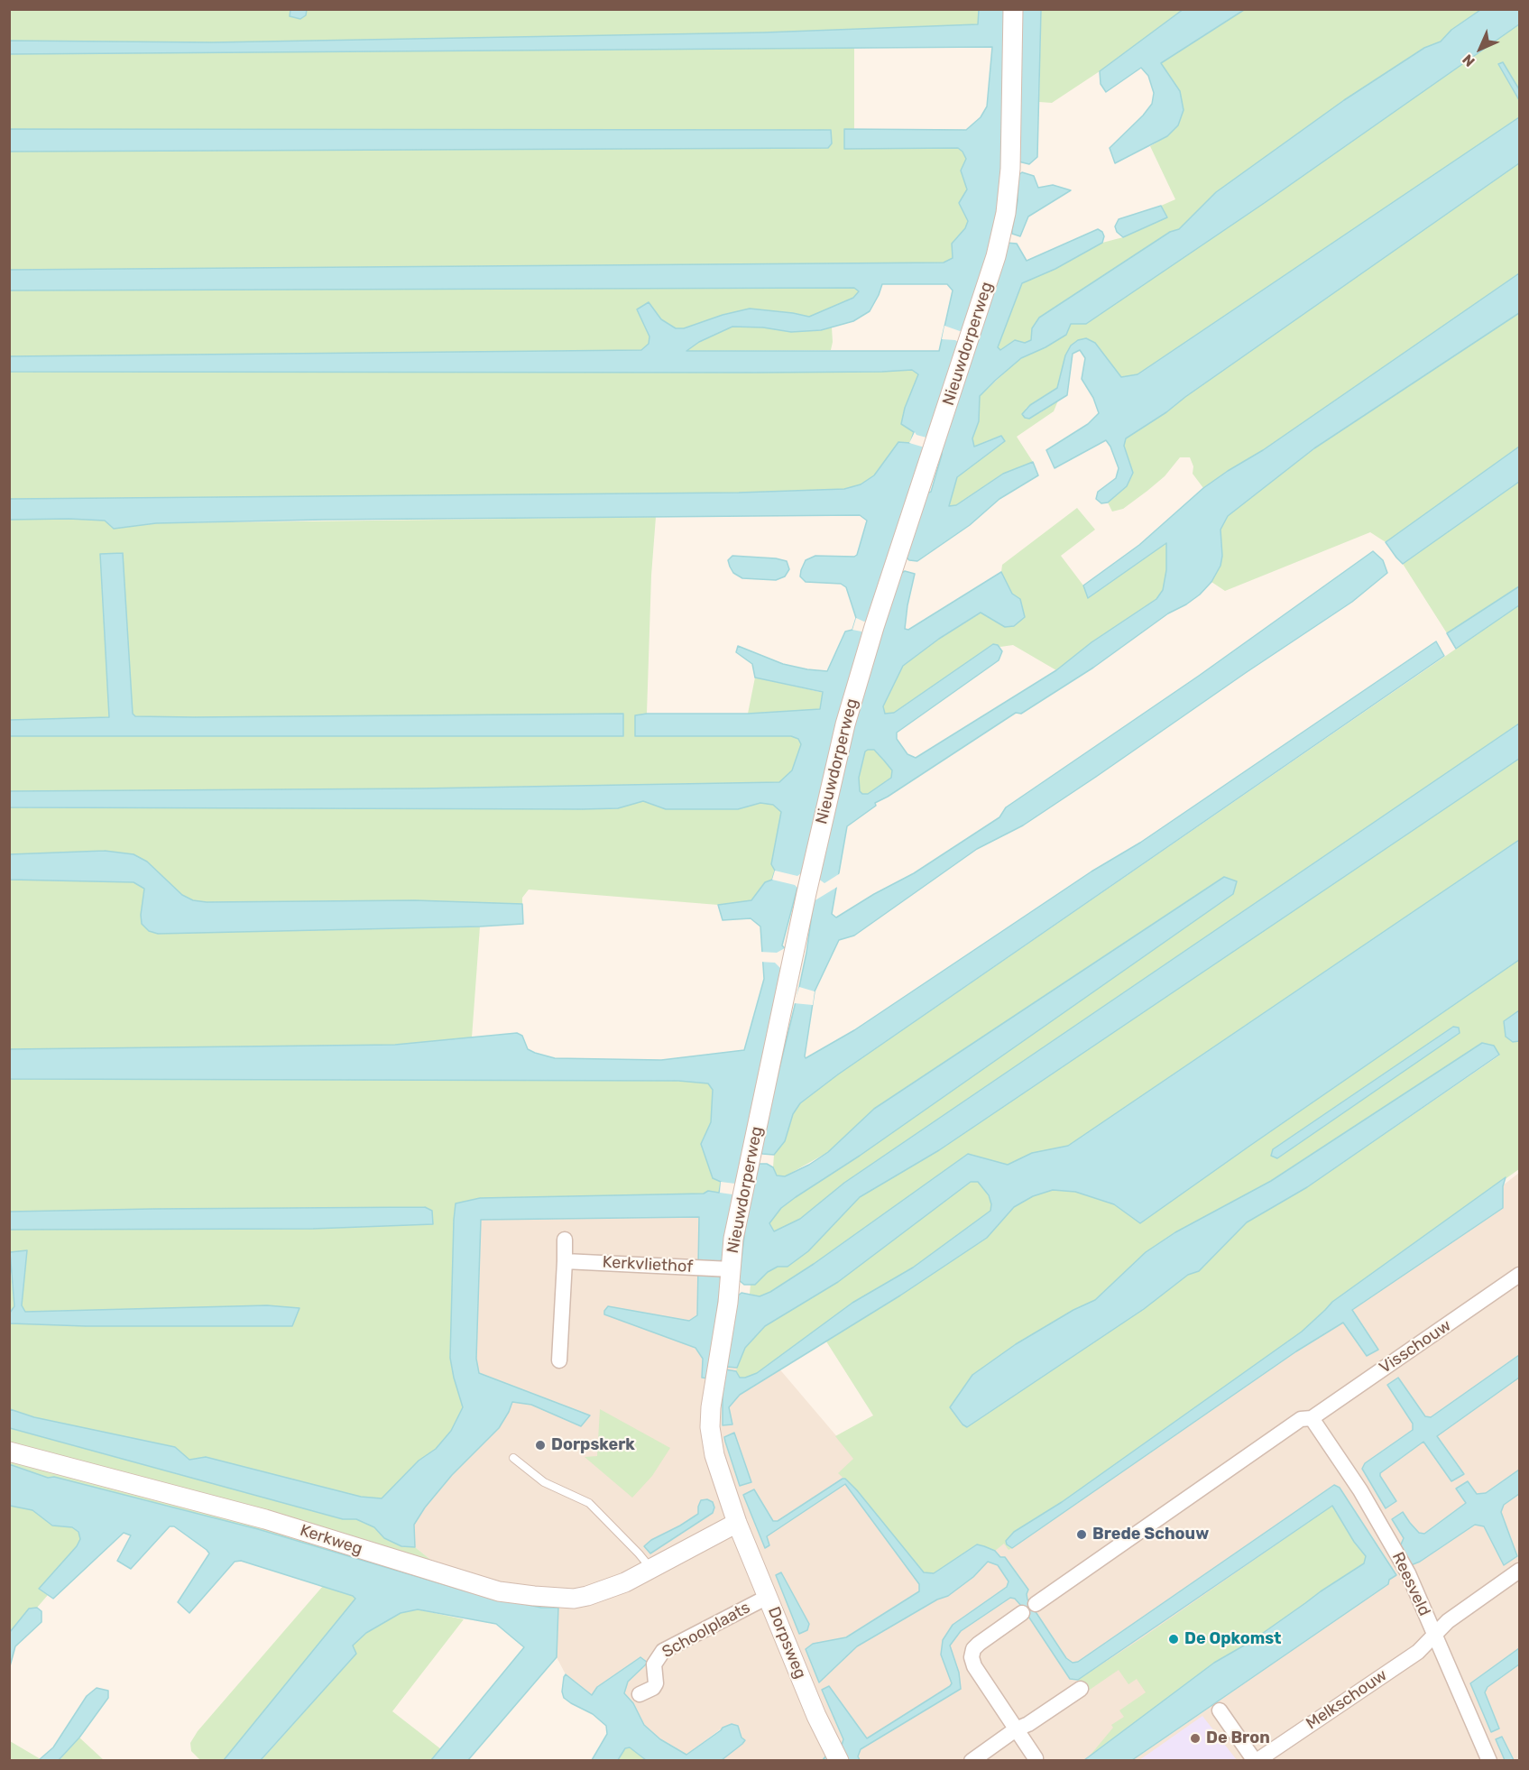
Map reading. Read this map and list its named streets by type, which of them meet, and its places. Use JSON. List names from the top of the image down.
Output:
{
  "streets": {
    "street": [
      "Nieuwdorperweg",
      "Kerkvliethof",
      "Visschouw",
      "Kerkweg",
      "Reesveld",
      "Schoolplaats",
      "Dorpsweg",
      "Melkschouw"
    ]
  },
  "crossings": [
    ["Nieuwdorperweg", "Kerkvliethof"],
    ["Nieuwdorperweg", "Kerkweg"],
    ["Nieuwdorperweg", "Dorpsweg"],
    ["Visschouw", "Reesveld"],
    ["Kerkweg", "Dorpsweg"],
    ["Reesveld", "Melkschouw"],
    ["Schoolplaats", "Dorpsweg"]
  ],
  "places": [
    "Dorpskerk",
    "Brede Schouw",
    "De Opkomst",
    "De Bron"
  ],
  "north": "bottom left"
}
